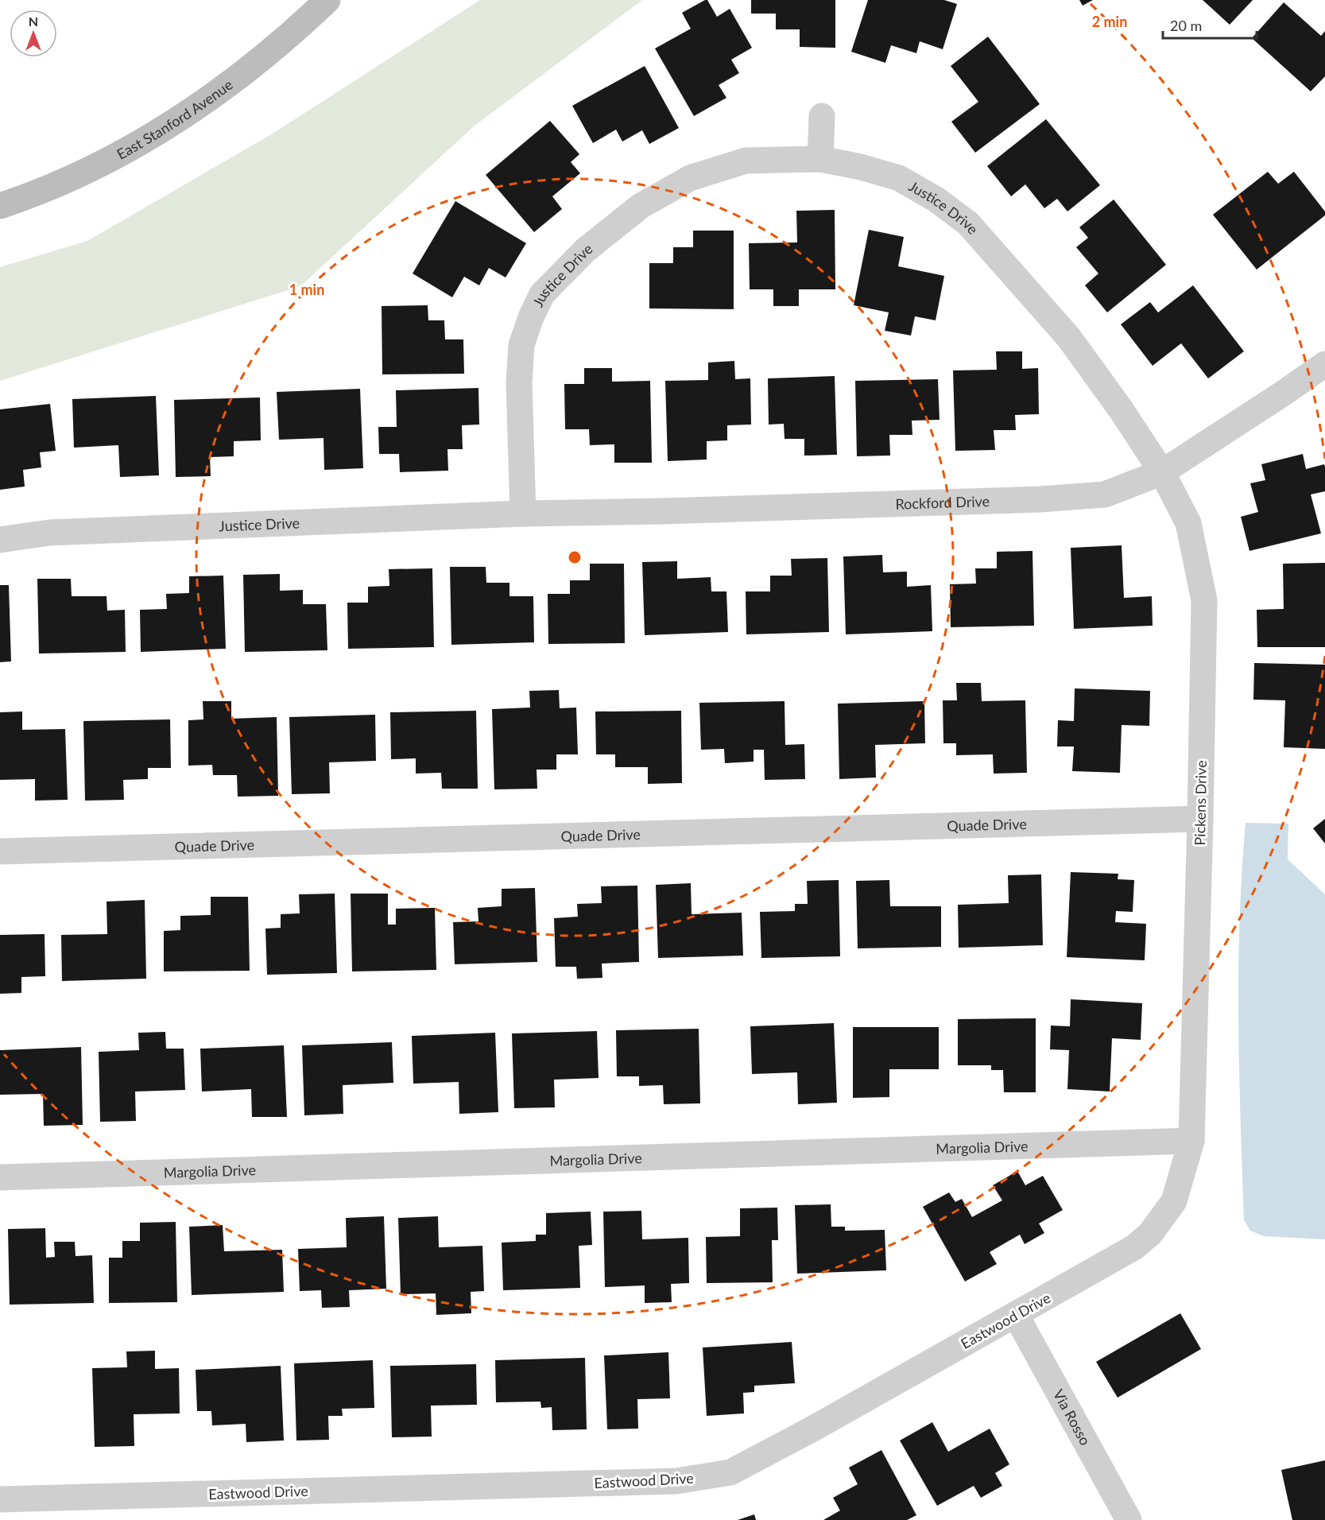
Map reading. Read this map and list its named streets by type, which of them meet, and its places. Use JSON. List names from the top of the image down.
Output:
{
  "streets": {
    "main road": ["East Stanford Avenue"],
    "street": [
      "Justice Drive",
      "Rockford Drive",
      "Pickens Drive",
      "Quade Drive",
      "Margolia Drive",
      "Eastwood Drive",
      "Via Rosso"
    ]
  },
  "crossings": [
    ["Justice Drive", "Rockford Drive"],
    ["Justice Drive", "Pickens Drive"],
    ["Rockford Drive", "Pickens Drive"],
    ["Pickens Drive", "Quade Drive"],
    ["Pickens Drive", "Margolia Drive"],
    ["Pickens Drive", "Eastwood Drive"],
    ["Margolia Drive", "Eastwood Drive"],
    ["Eastwood Drive", "Via Rosso"]
  ],
  "scale_bar": "20 m",
  "north": "top",
  "rings": ["2 min", "1 min"]
}
